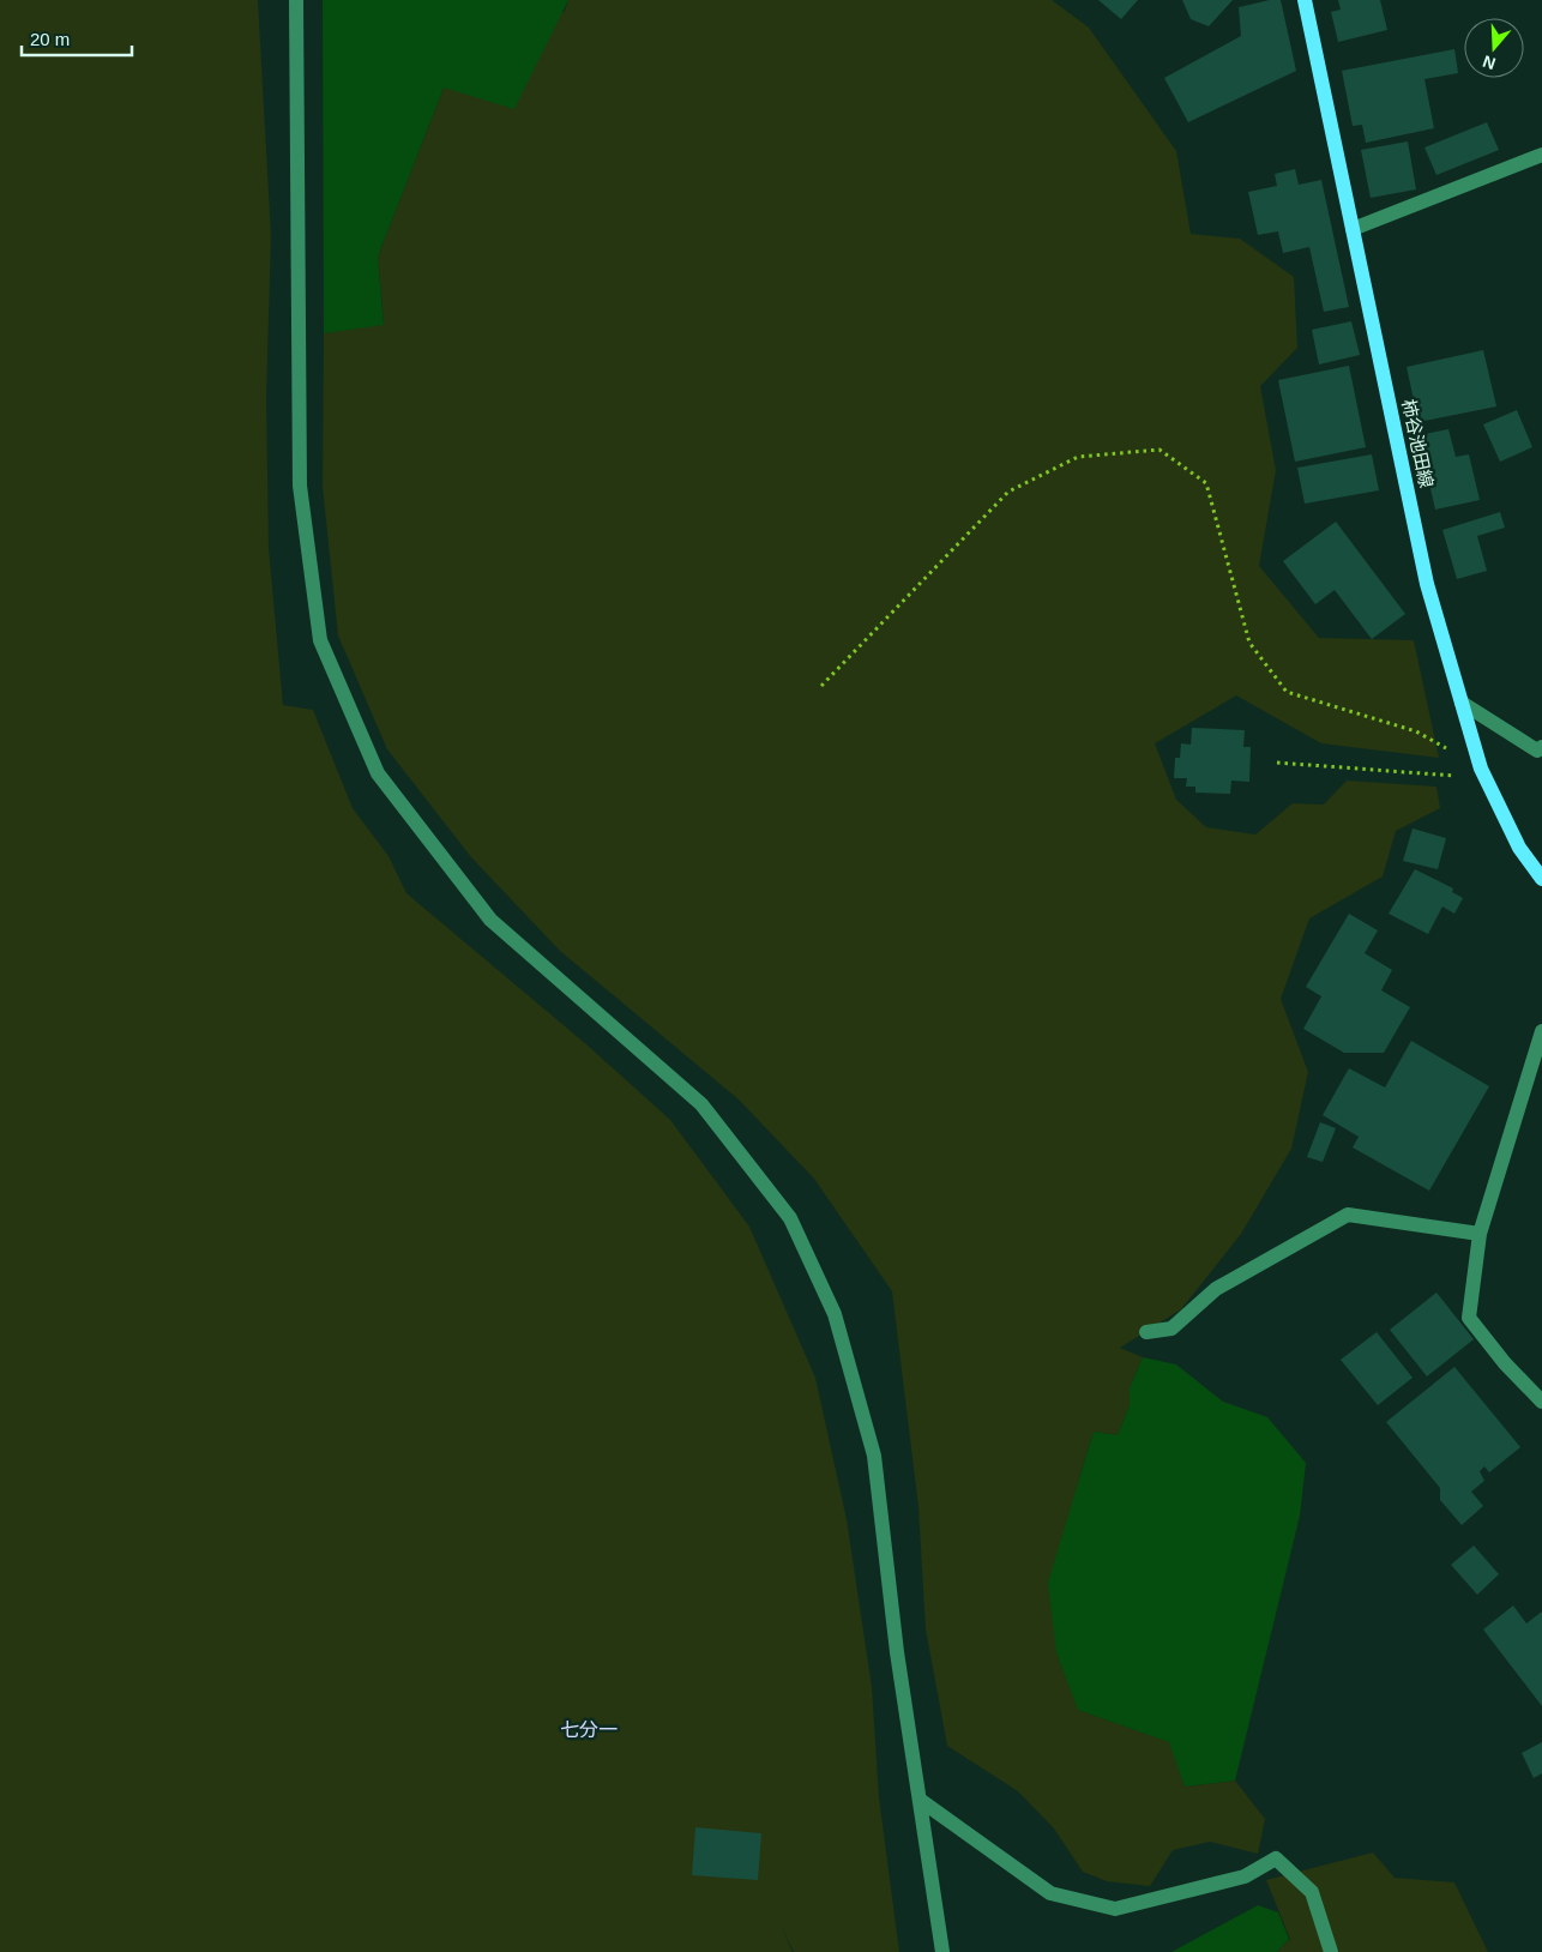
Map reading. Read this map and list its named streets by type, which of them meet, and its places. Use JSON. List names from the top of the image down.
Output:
{
  "streets": {
    "main road": ["柿谷池田線"]
  },
  "districts": ["七分一"],
  "scale_bar": "20 m",
  "north": "bottom"
}
